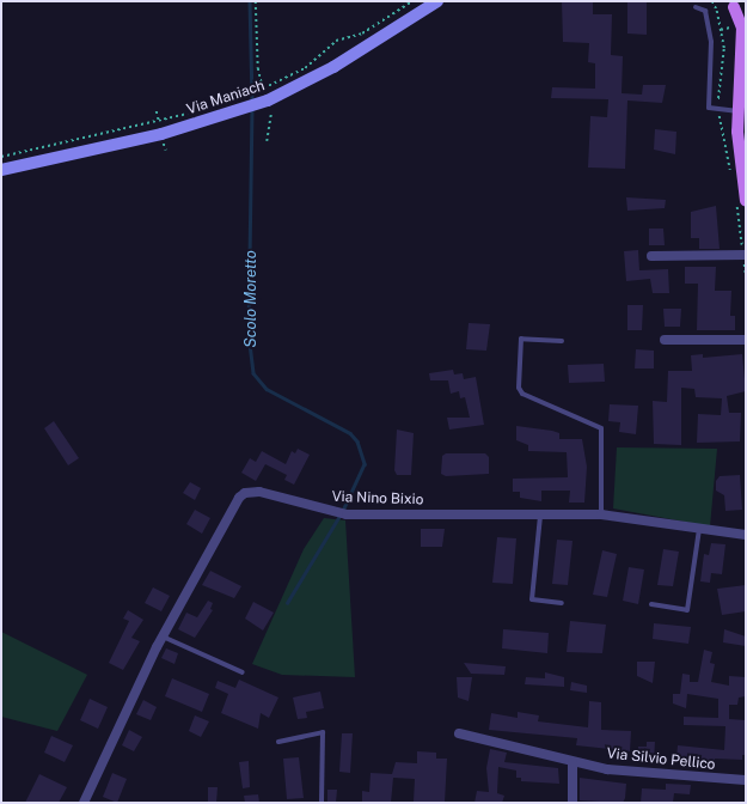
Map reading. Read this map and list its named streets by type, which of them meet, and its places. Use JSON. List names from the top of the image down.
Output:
{
  "streets": {
    "main road": ["Via Maniach"],
    "street": ["Via Nino Bixio", "Via Silvio Pellico"]
  },
  "water": ["Scolo Moretto"]
}
